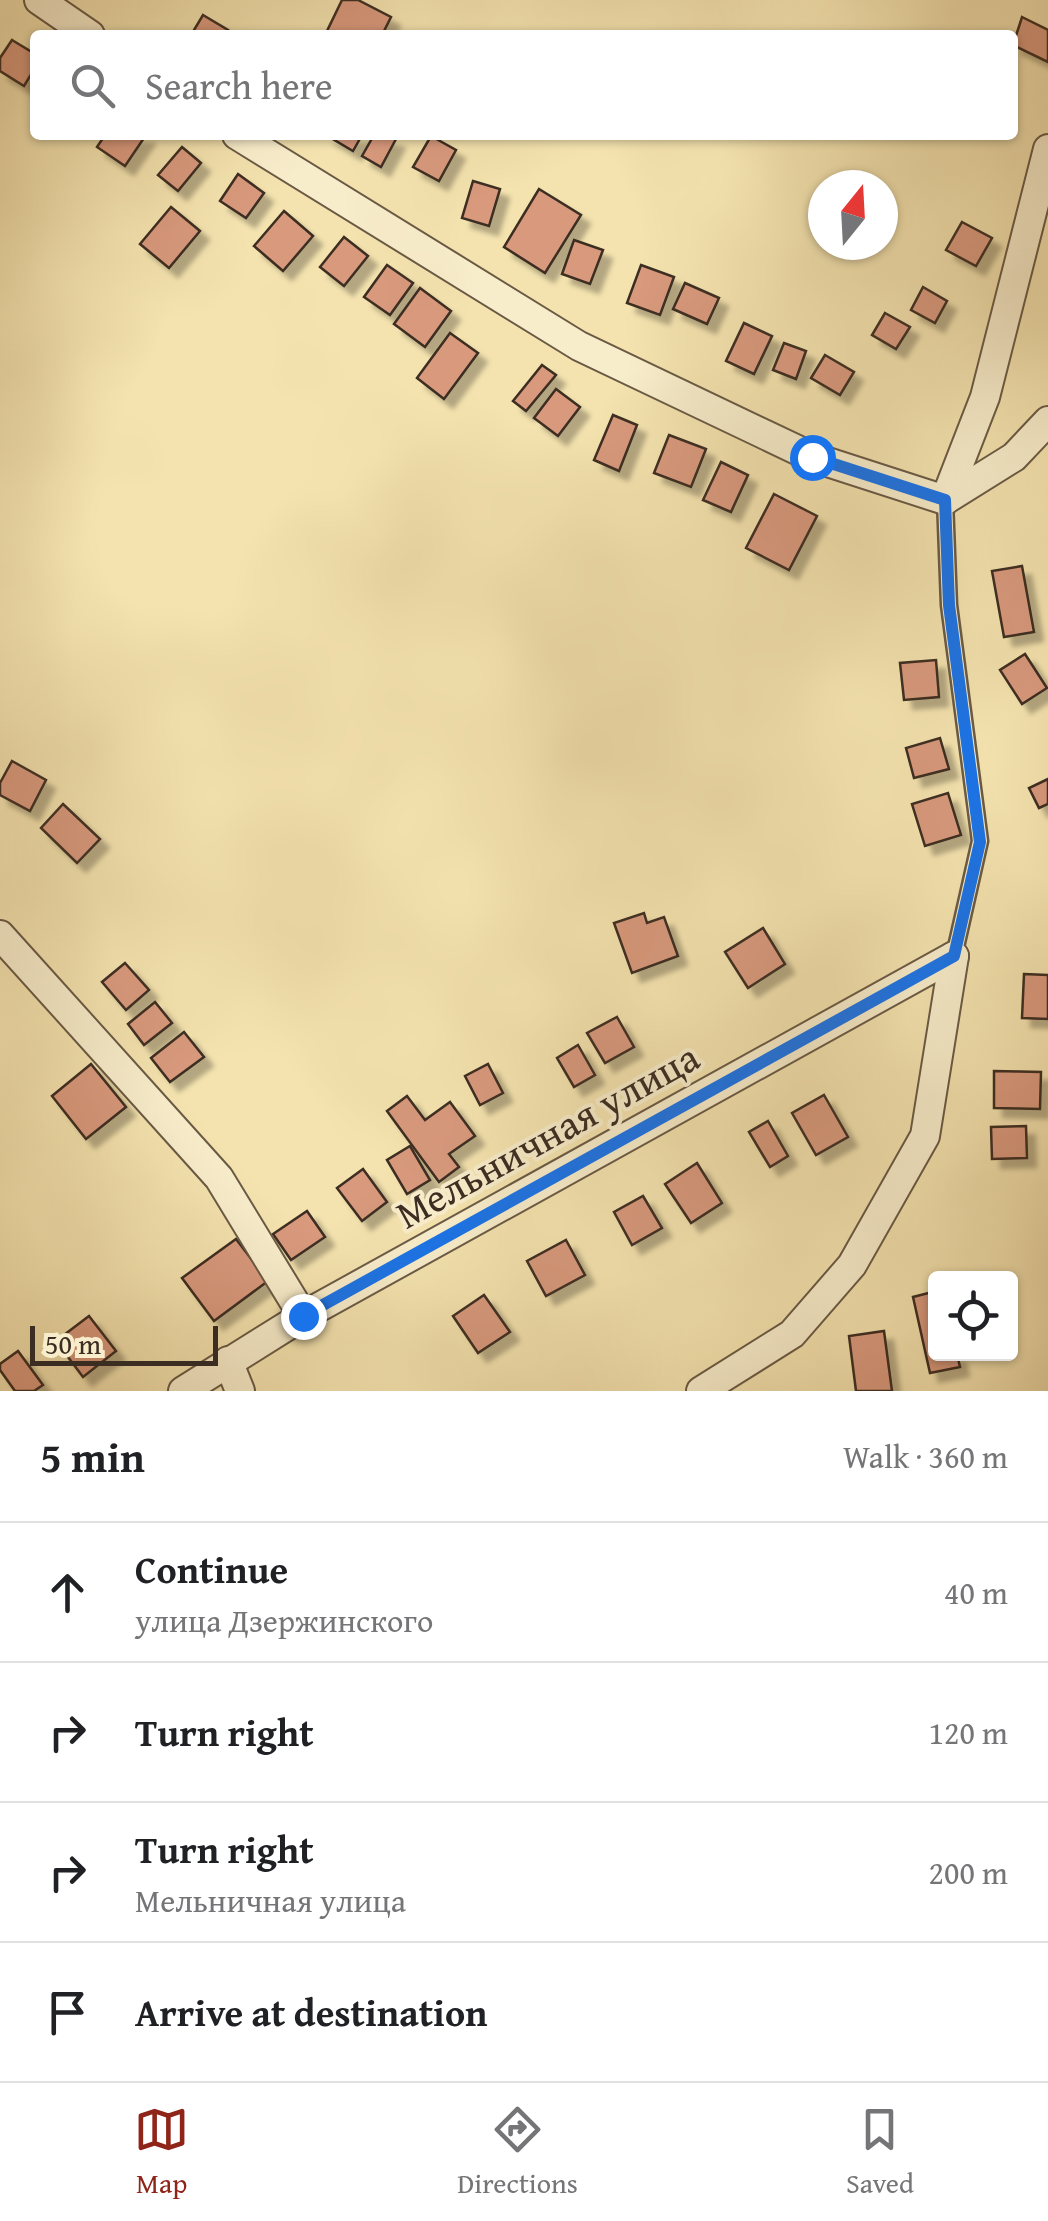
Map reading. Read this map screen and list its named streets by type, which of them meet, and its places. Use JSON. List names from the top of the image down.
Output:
{
  "streets": {
    "street": ["Мельничная улица"]
  },
  "scale_bar": "50 m",
  "north": "top",
  "page": {
    "search": "Search here",
    "scale": "50 m",
    "heading": ["5 min", "Walk · 360 m"],
    "list": [
      ["Continue", "улица Дзержинского", "40 m"],
      ["Turn right", "120 m"],
      ["Turn right", "Мельничная улица", "200 m"],
      "Arrive at destination"
    ],
    "nav": ["Map", "Directions", "Saved"]
  }
}
